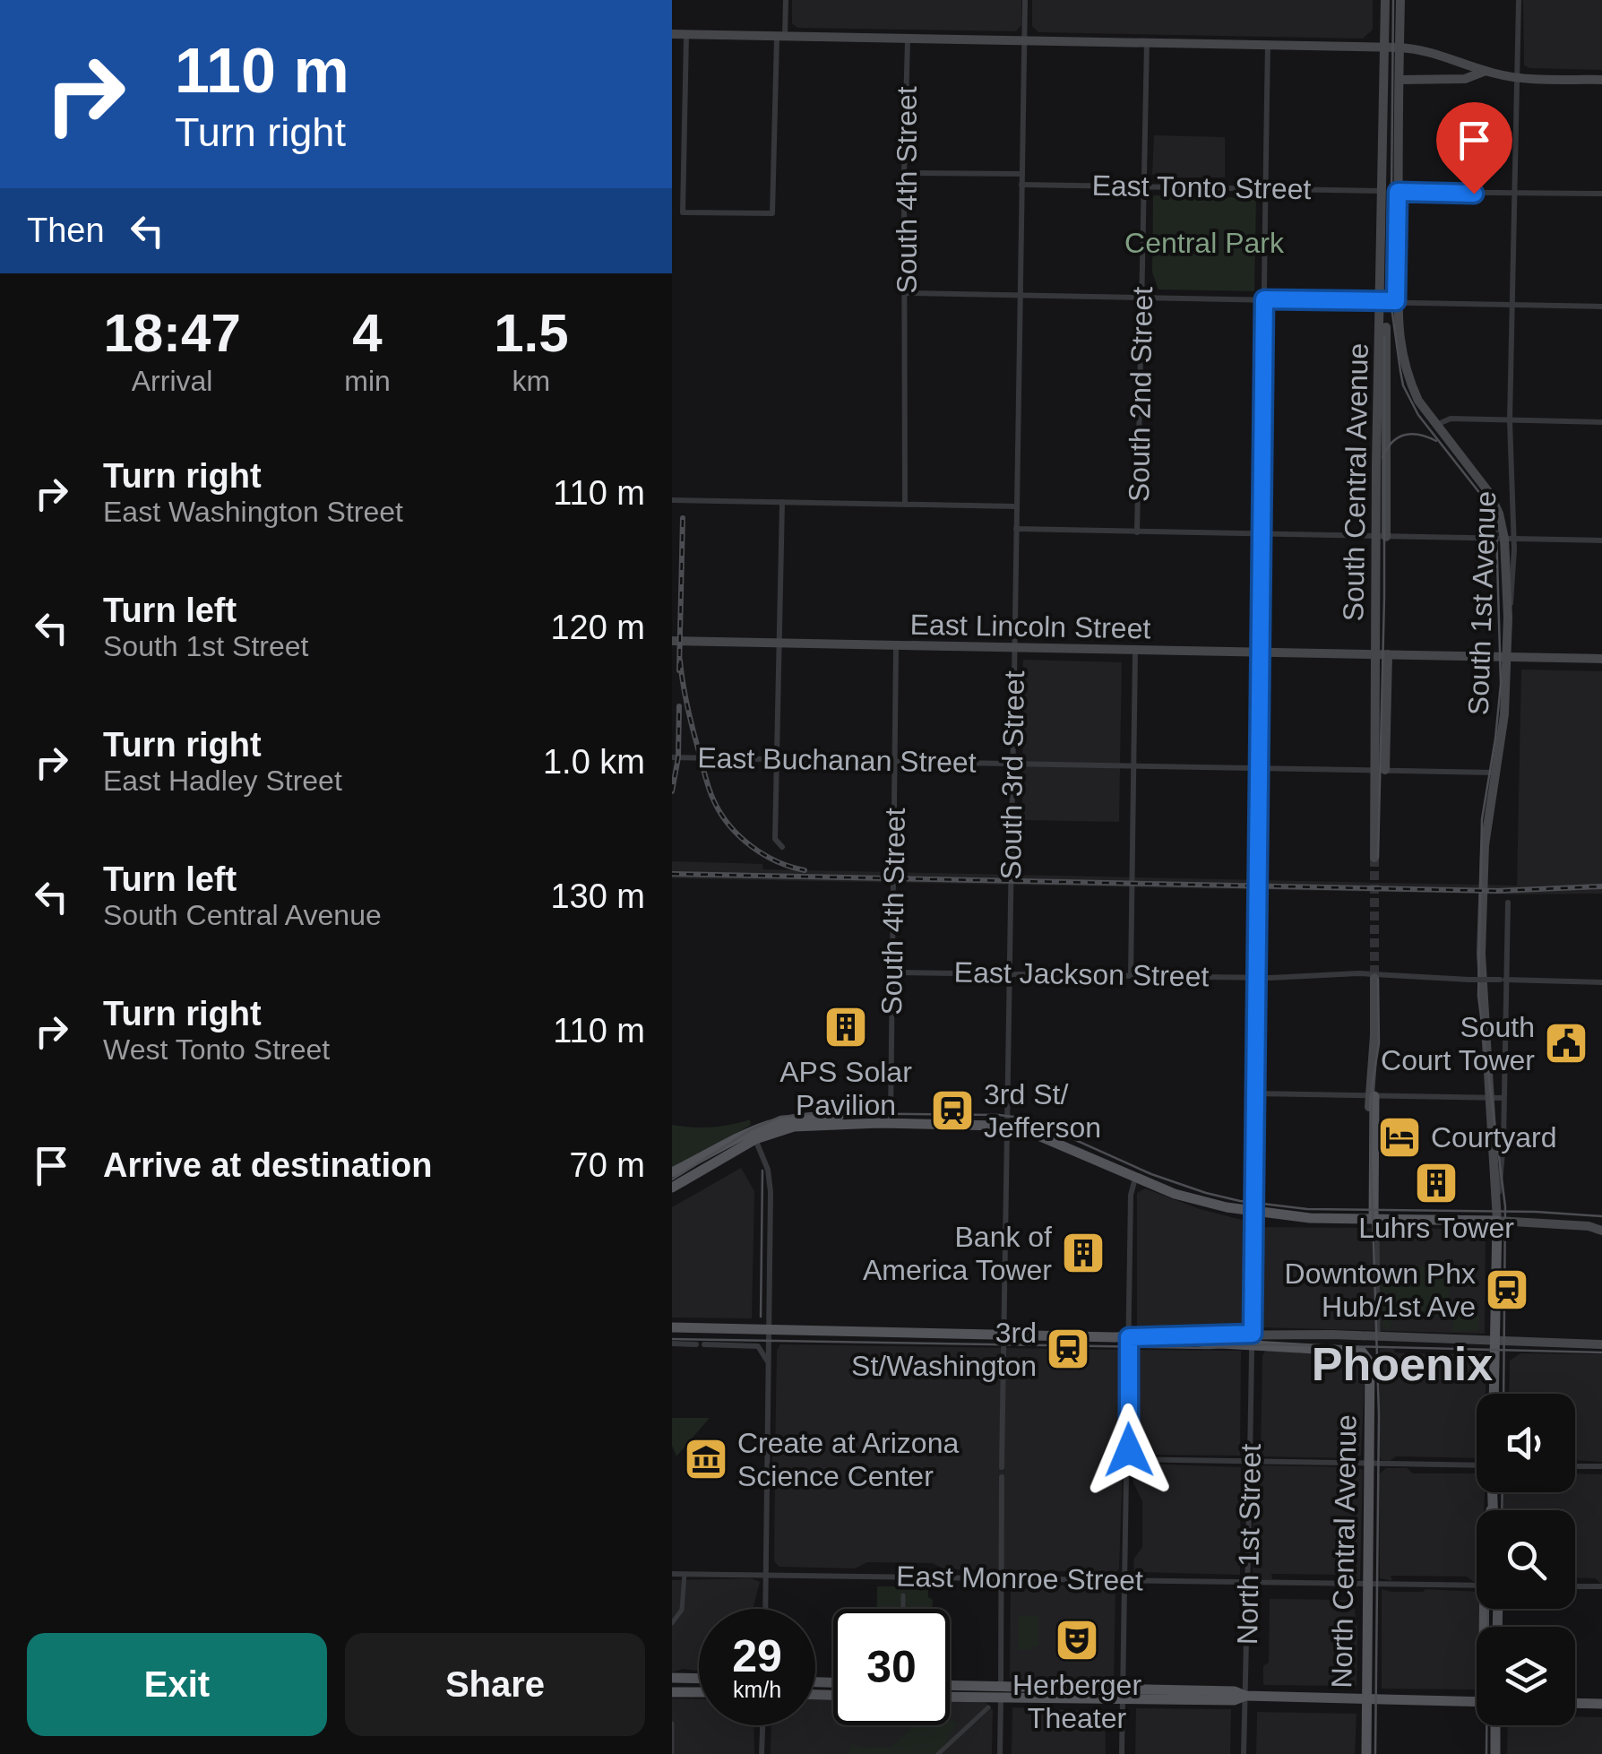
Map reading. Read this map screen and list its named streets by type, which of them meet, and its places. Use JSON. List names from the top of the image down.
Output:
{
  "streets": {
    "main road": [
      "South Central Avenue",
      "South 1st Avenue",
      "East Lincoln Street",
      "North Central Avenue"
    ],
    "street": [
      "East Tonto Street",
      "South 4th Street",
      "South 2nd Street",
      "East Buchanan Street",
      "South 3rd Street",
      "East Jackson Street",
      "North 1st Street",
      "East Monroe Street"
    ]
  },
  "crossings": [
    ["East Tonto Street", "South 2nd Street"],
    ["East Tonto Street", "South Central Avenue"],
    ["East Tonto Street", "South 3rd Street"],
    ["East Tonto Street", "North 1st Street"],
    ["South 4th Street", "East Lincoln Street"],
    ["South 4th Street", "East Buchanan Street"],
    ["South 4th Street", "East Jackson Street"],
    ["South Central Avenue", "South 1st Avenue"],
    ["South Central Avenue", "East Lincoln Street"],
    ["South Central Avenue", "East Buchanan Street"],
    ["South 1st Avenue", "East Lincoln Street"],
    ["South 1st Avenue", "East Buchanan Street"],
    ["South 1st Avenue", "East Jackson Street"],
    ["East Lincoln Street", "South 3rd Street"],
    ["East Lincoln Street", "North 1st Street"],
    ["East Buchanan Street", "South 3rd Street"],
    ["East Buchanan Street", "North 1st Street"],
    ["South 3rd Street", "East Jackson Street"],
    ["South 3rd Street", "North Central Avenue"],
    ["East Jackson Street", "North 1st Street"],
    ["North 1st Street", "North Central Avenue"],
    ["North 1st Street", "East Monroe Street"],
    ["North Central Avenue", "East Monroe Street"]
  ],
  "districts": ["Phoenix"],
  "parks": ["Central Park"],
  "places": {
    "building": ["APS Solar Pavilion", "Luhrs Tower", "Bank of America Tower"],
    "public building": ["South Court Tower"],
    "station": ["3rd St/ Jefferson", "Downtown Phx Hub/1st Ave", "3rd St/Washington"],
    "hotel": ["Courtyard"],
    "museum": ["Create at Arizona Science Center"],
    "theatre": ["Herberger Theater"]
  },
  "page": {
    "turn": ["110 m", "Turn right"],
    "then": "Then",
    "eta": [
      "18:47",
      "Arrival",
      "4",
      "min",
      "1.5",
      "km"
    ],
    "list": [
      {
        "name": "Turn right",
        "note": "East Washington Street",
        "value": "110 m"
      },
      {
        "name": "Turn left",
        "note": "South 1st Street",
        "value": "120 m"
      },
      {
        "name": "Turn right",
        "note": "East Hadley Street",
        "value": "1.0 km"
      },
      {
        "name": "Turn left",
        "note": "South Central Avenue",
        "value": "130 m"
      },
      {
        "name": "Turn right",
        "note": "West Tonto Street",
        "value": "110 m"
      },
      {
        "name": "Arrive at destination",
        "value": "70 m"
      }
    ],
    "speed": "29 km/h",
    "limit": "30",
    "buttons": ["Exit", "Share"]
  }
}
